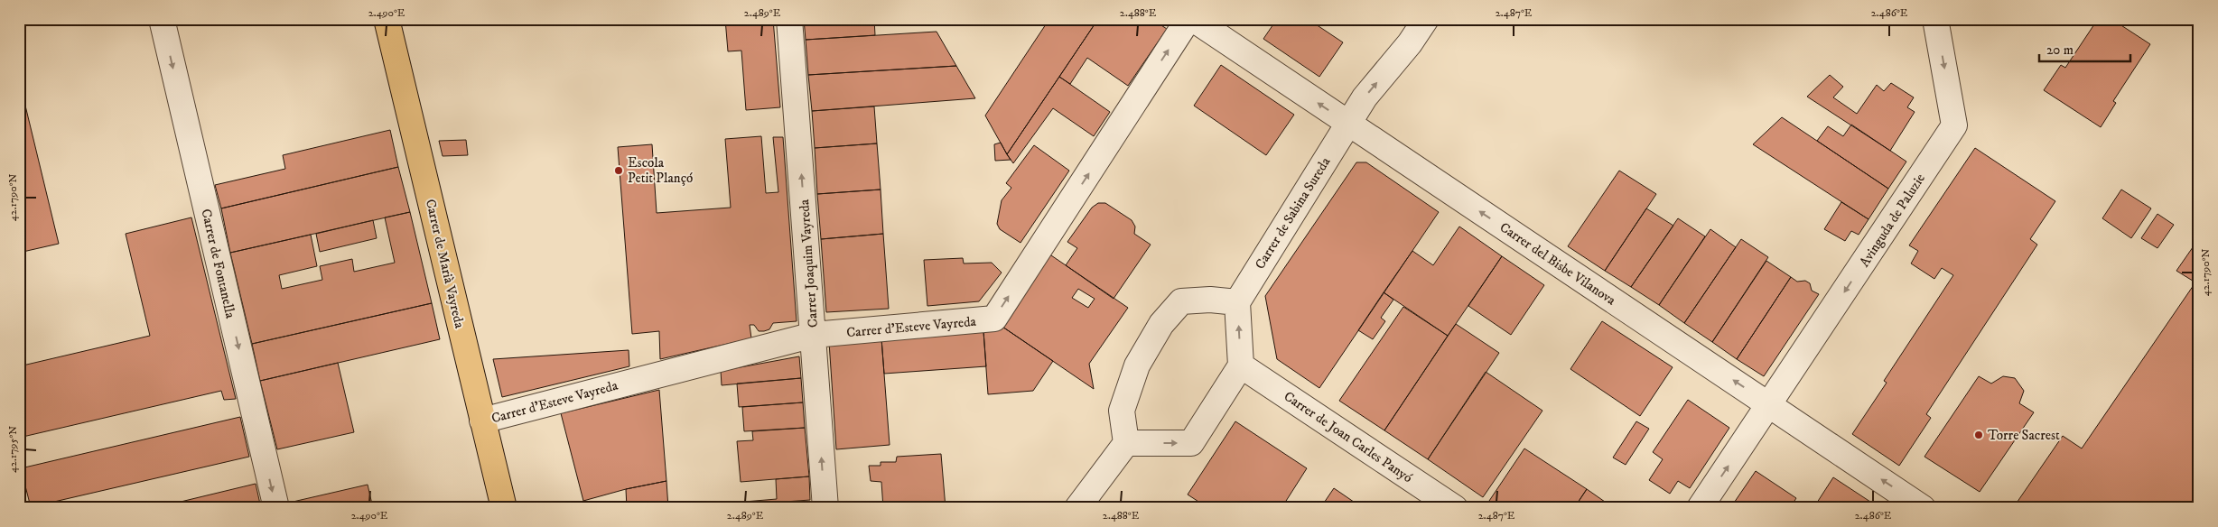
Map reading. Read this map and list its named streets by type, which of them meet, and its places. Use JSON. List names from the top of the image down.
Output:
{
  "streets": {
    "main road": ["Carrer de Marià Vayreda"],
    "street": [
      "Carrer de Sabina Sureda",
      "Avinguda de Paluzie",
      "Carrer de Fontanella",
      "Carrer Joaquim Vayreda",
      "Carrer del Bisbe Vilanova",
      "Carrer d'Esteve Vayreda",
      "Carrer de Joan Carles Panyó"
    ]
  },
  "crossings": [
    ["Carrer de Sabina Sureda", "Carrer del Bisbe Vilanova"],
    ["Avinguda de Paluzie", "Carrer del Bisbe Vilanova"],
    ["Carrer de Marià Vayreda", "Carrer d'Esteve Vayreda"],
    ["Carrer Joaquim Vayreda", "Carrer d'Esteve Vayreda"]
  ],
  "one_way": [
    "Carrer de Sabina Sureda",
    "Carrer de Fontanella",
    "Carrer Joaquim Vayreda",
    "Carrer del Bisbe Vilanova",
    "Carrer d'Esteve Vayreda"
  ],
  "places": ["Escola Petit Plançó", "Torre Sacrest"],
  "scale_bar": "20 m",
  "coordinates": [
    "2.490°E",
    "2.489°E",
    "2.488°E",
    "2.487°E",
    "2.486°E",
    "42.1790°N",
    "42.1795°N"
  ]
}
